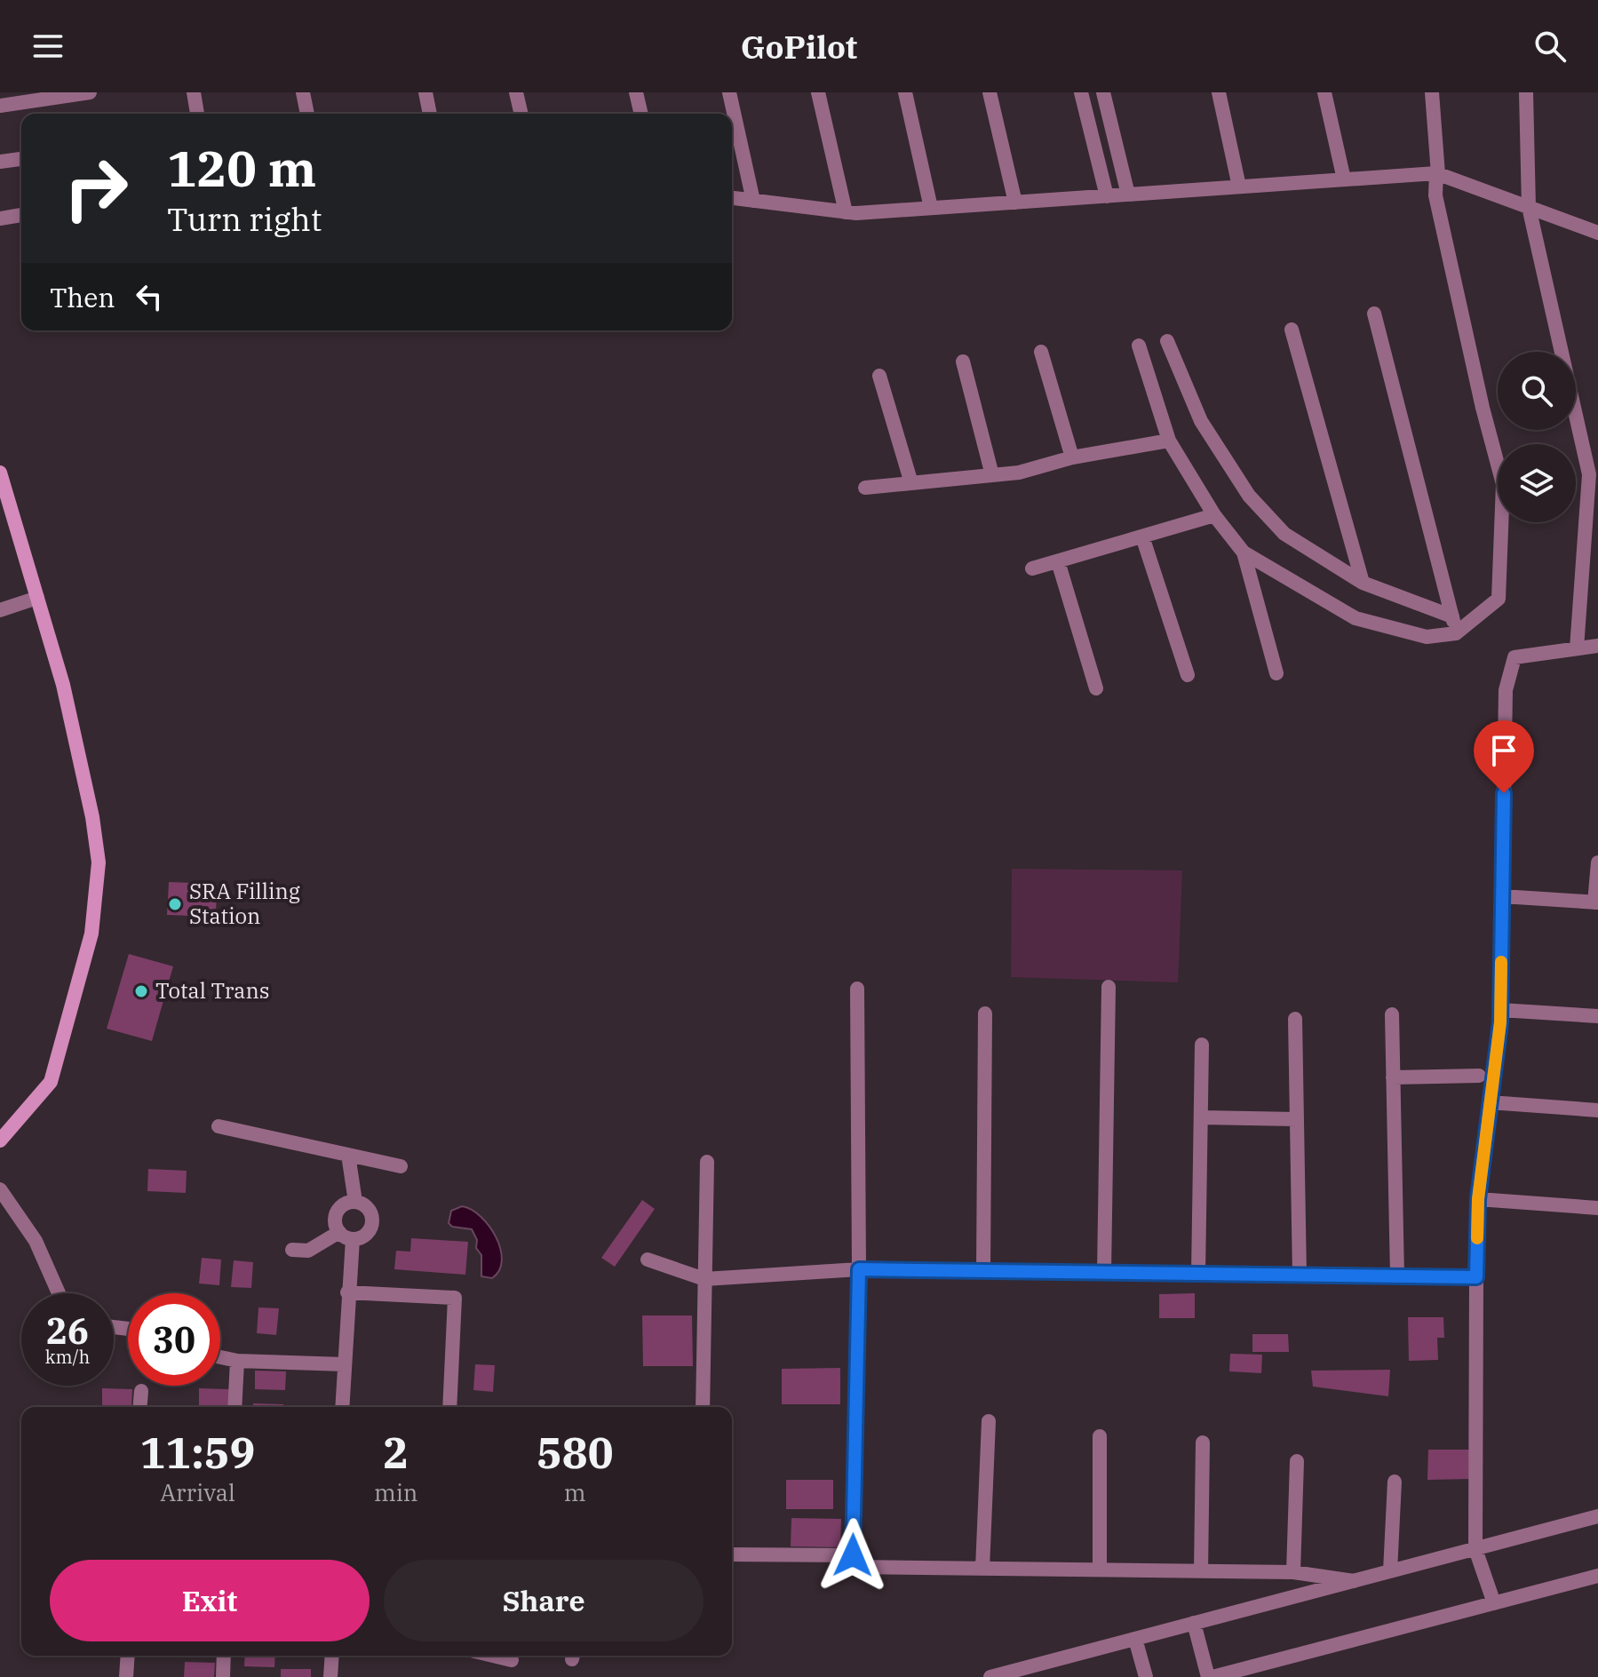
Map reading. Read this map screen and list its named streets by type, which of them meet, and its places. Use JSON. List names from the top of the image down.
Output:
{
  "places": ["SRA Filling Station", "Total Trans"],
  "page": {
    "header": "GoPilot",
    "turn": ["120 m", "Turn right"],
    "then": "Then",
    "speed": "26 km/h",
    "limit": "30",
    "eta": [
      "11:59",
      "Arrival",
      "2",
      "min",
      "580",
      "m"
    ],
    "buttons": ["Exit", "Share"]
  }
}
